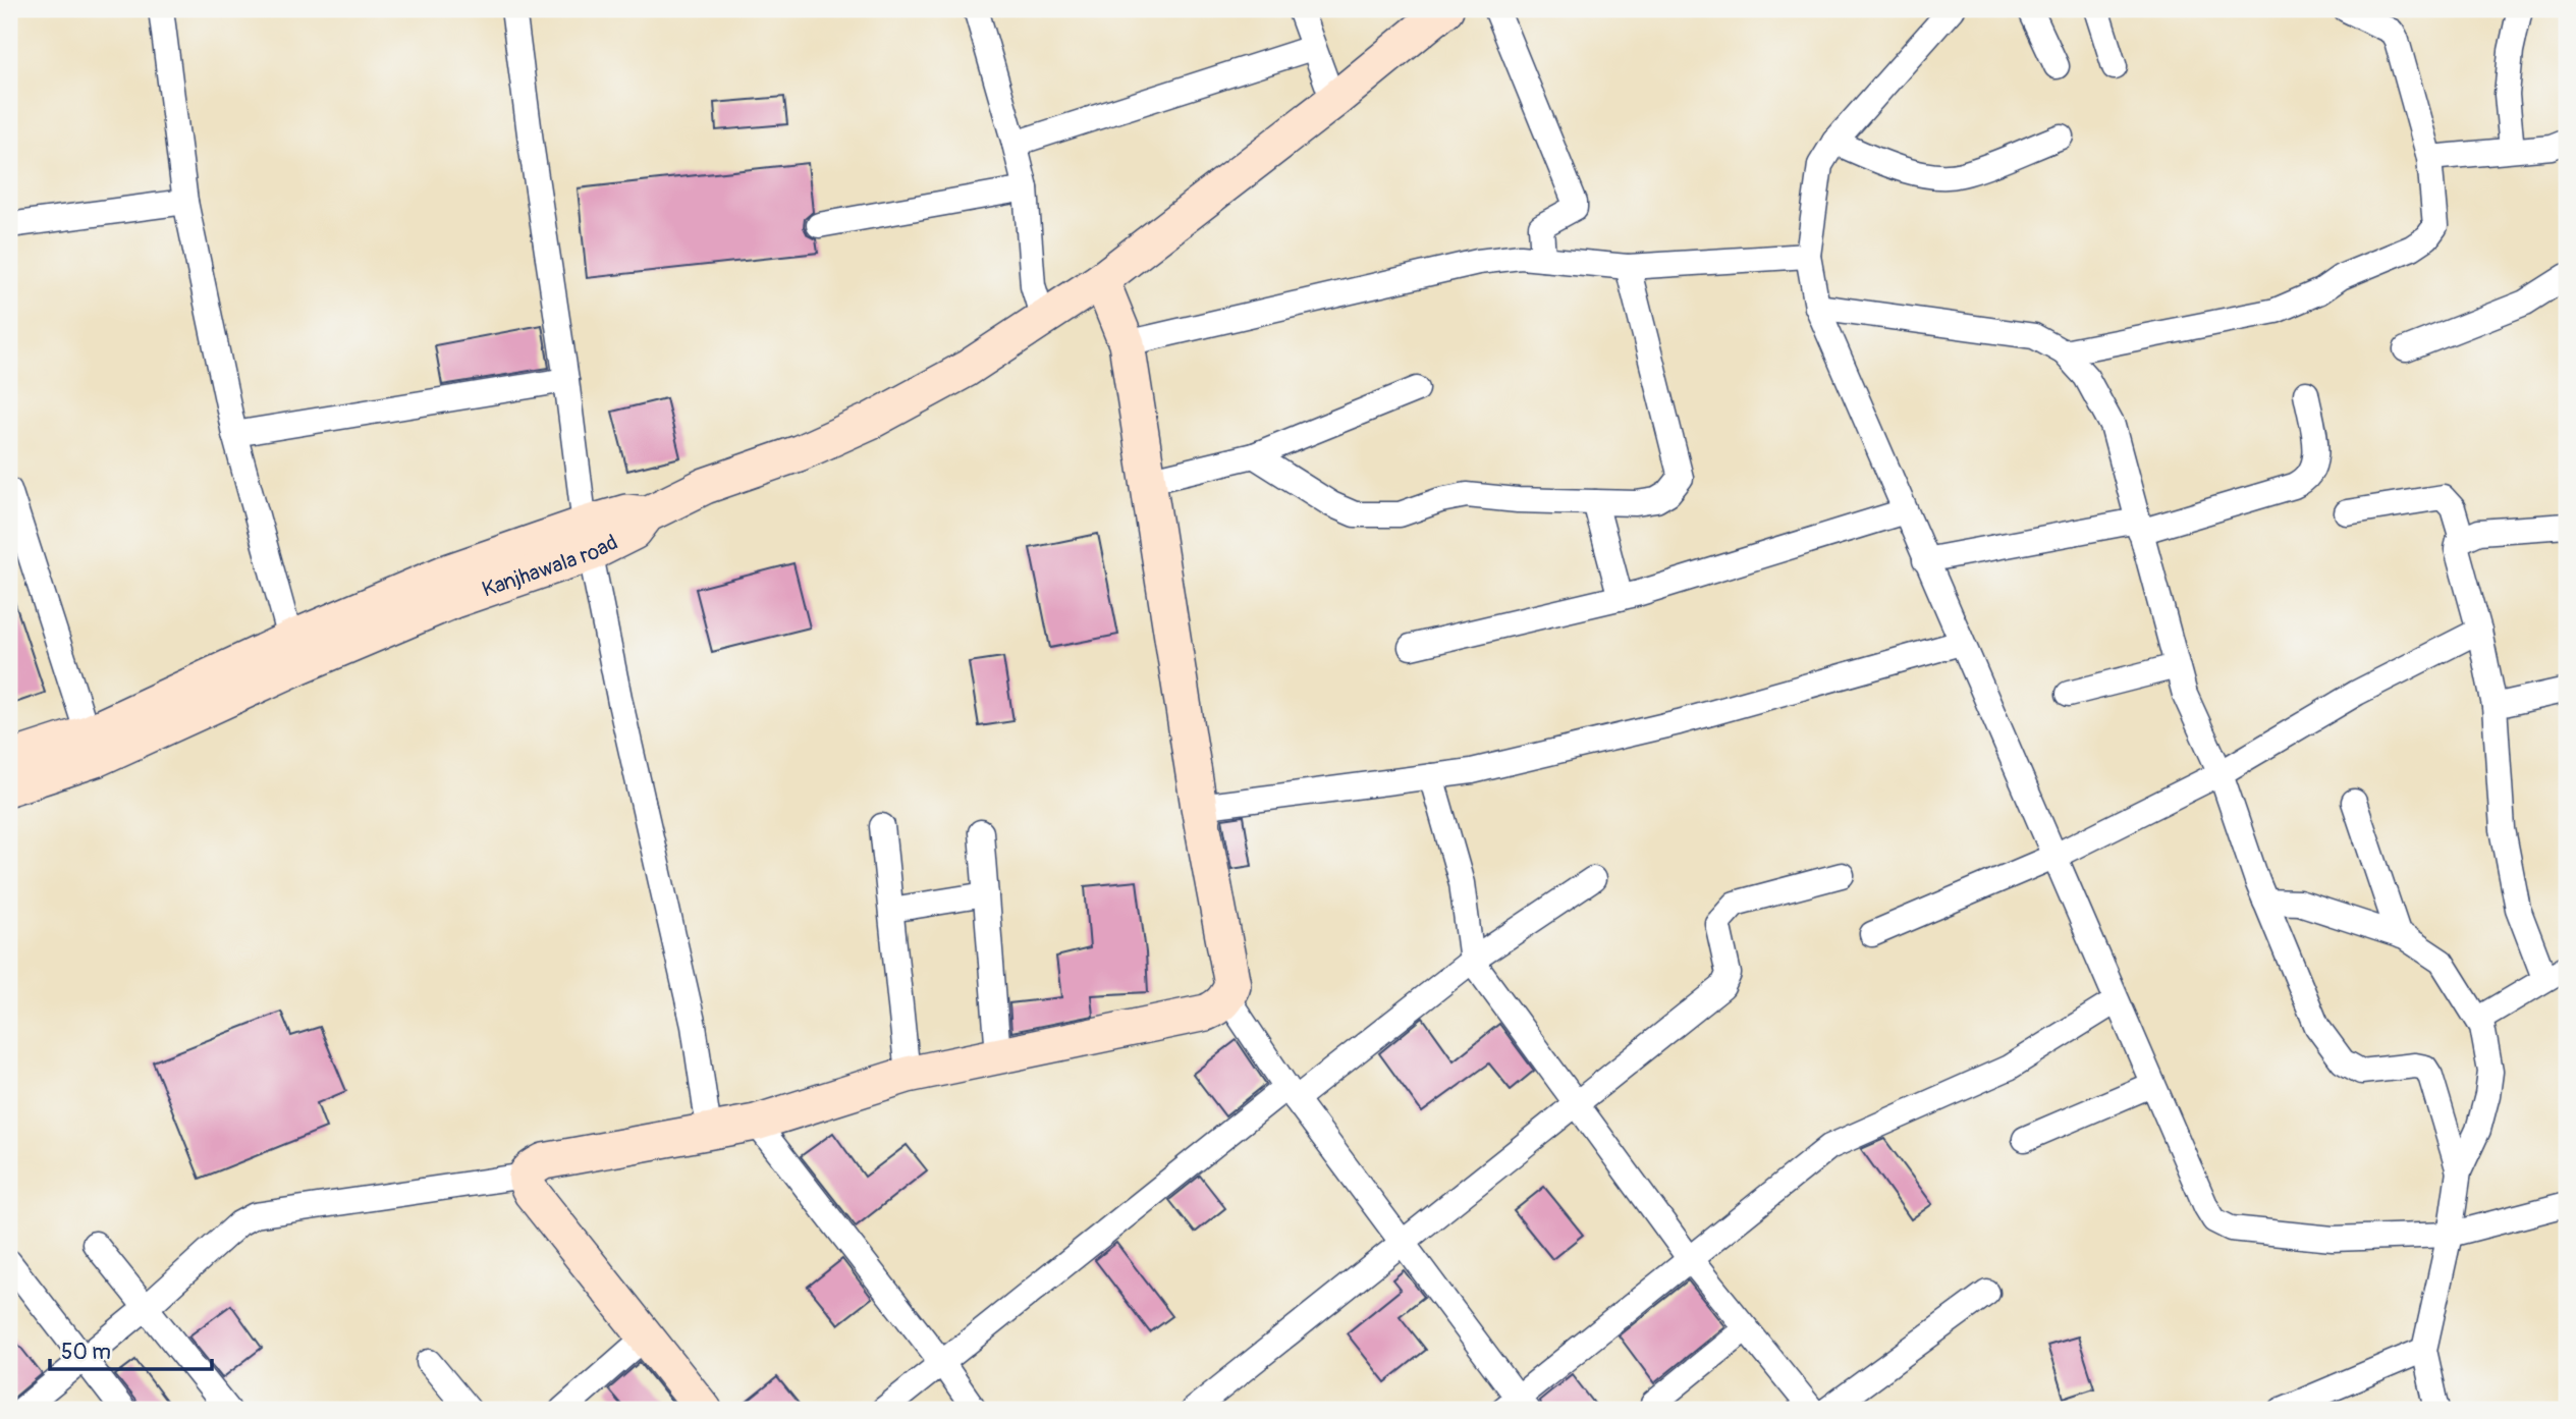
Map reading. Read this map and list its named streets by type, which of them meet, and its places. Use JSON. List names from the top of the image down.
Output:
{
  "streets": {
    "street": ["Kanjhawala road"]
  },
  "scale_bar": "50 m"
}
